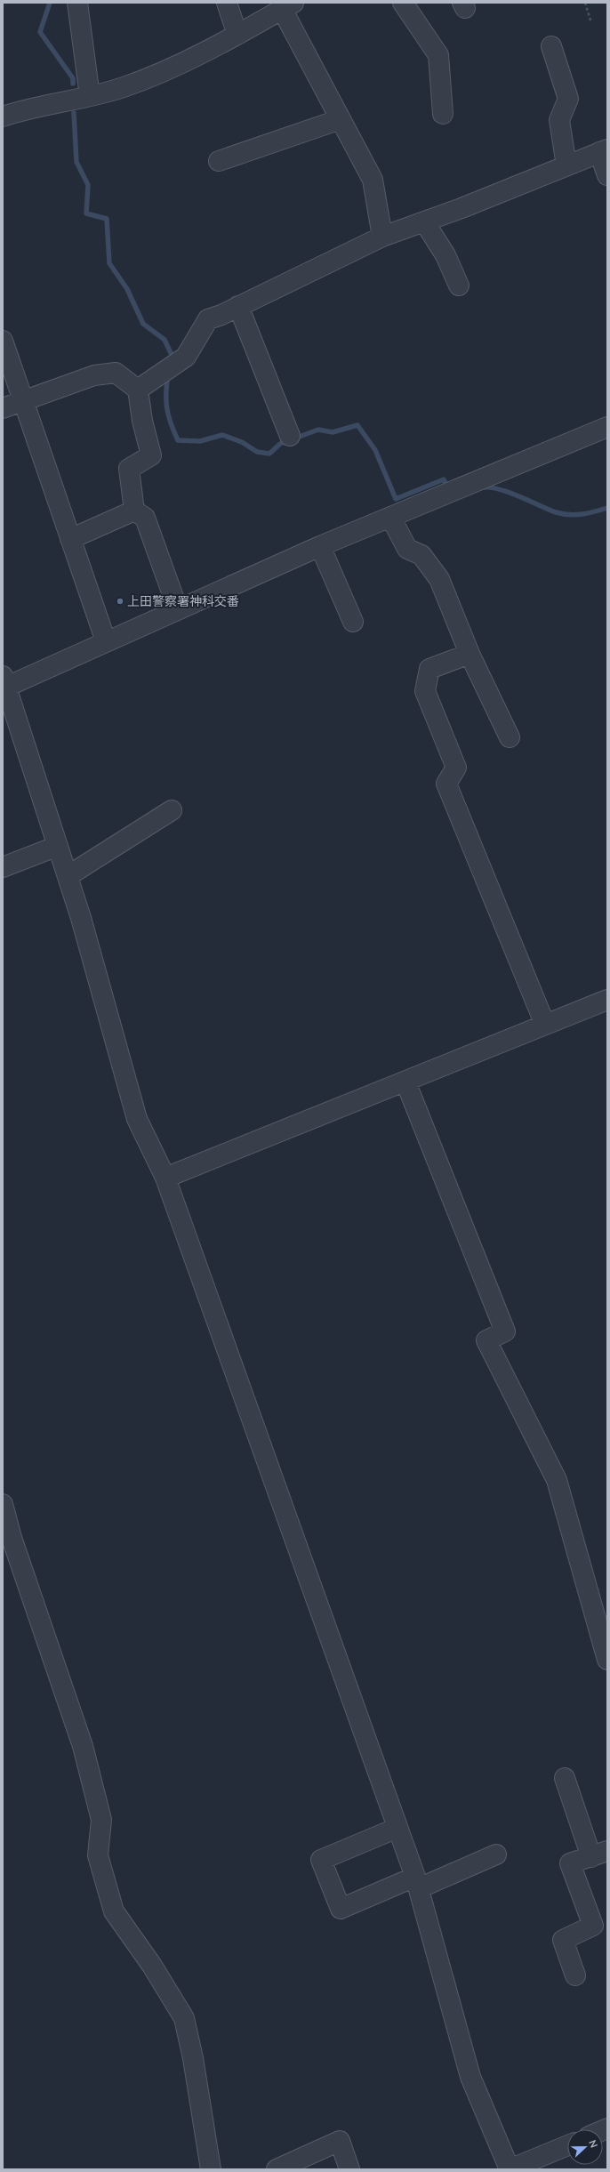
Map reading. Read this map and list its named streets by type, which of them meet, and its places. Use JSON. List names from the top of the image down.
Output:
{
  "places": ["上田警察署神科交番"],
  "north": "right"
}
